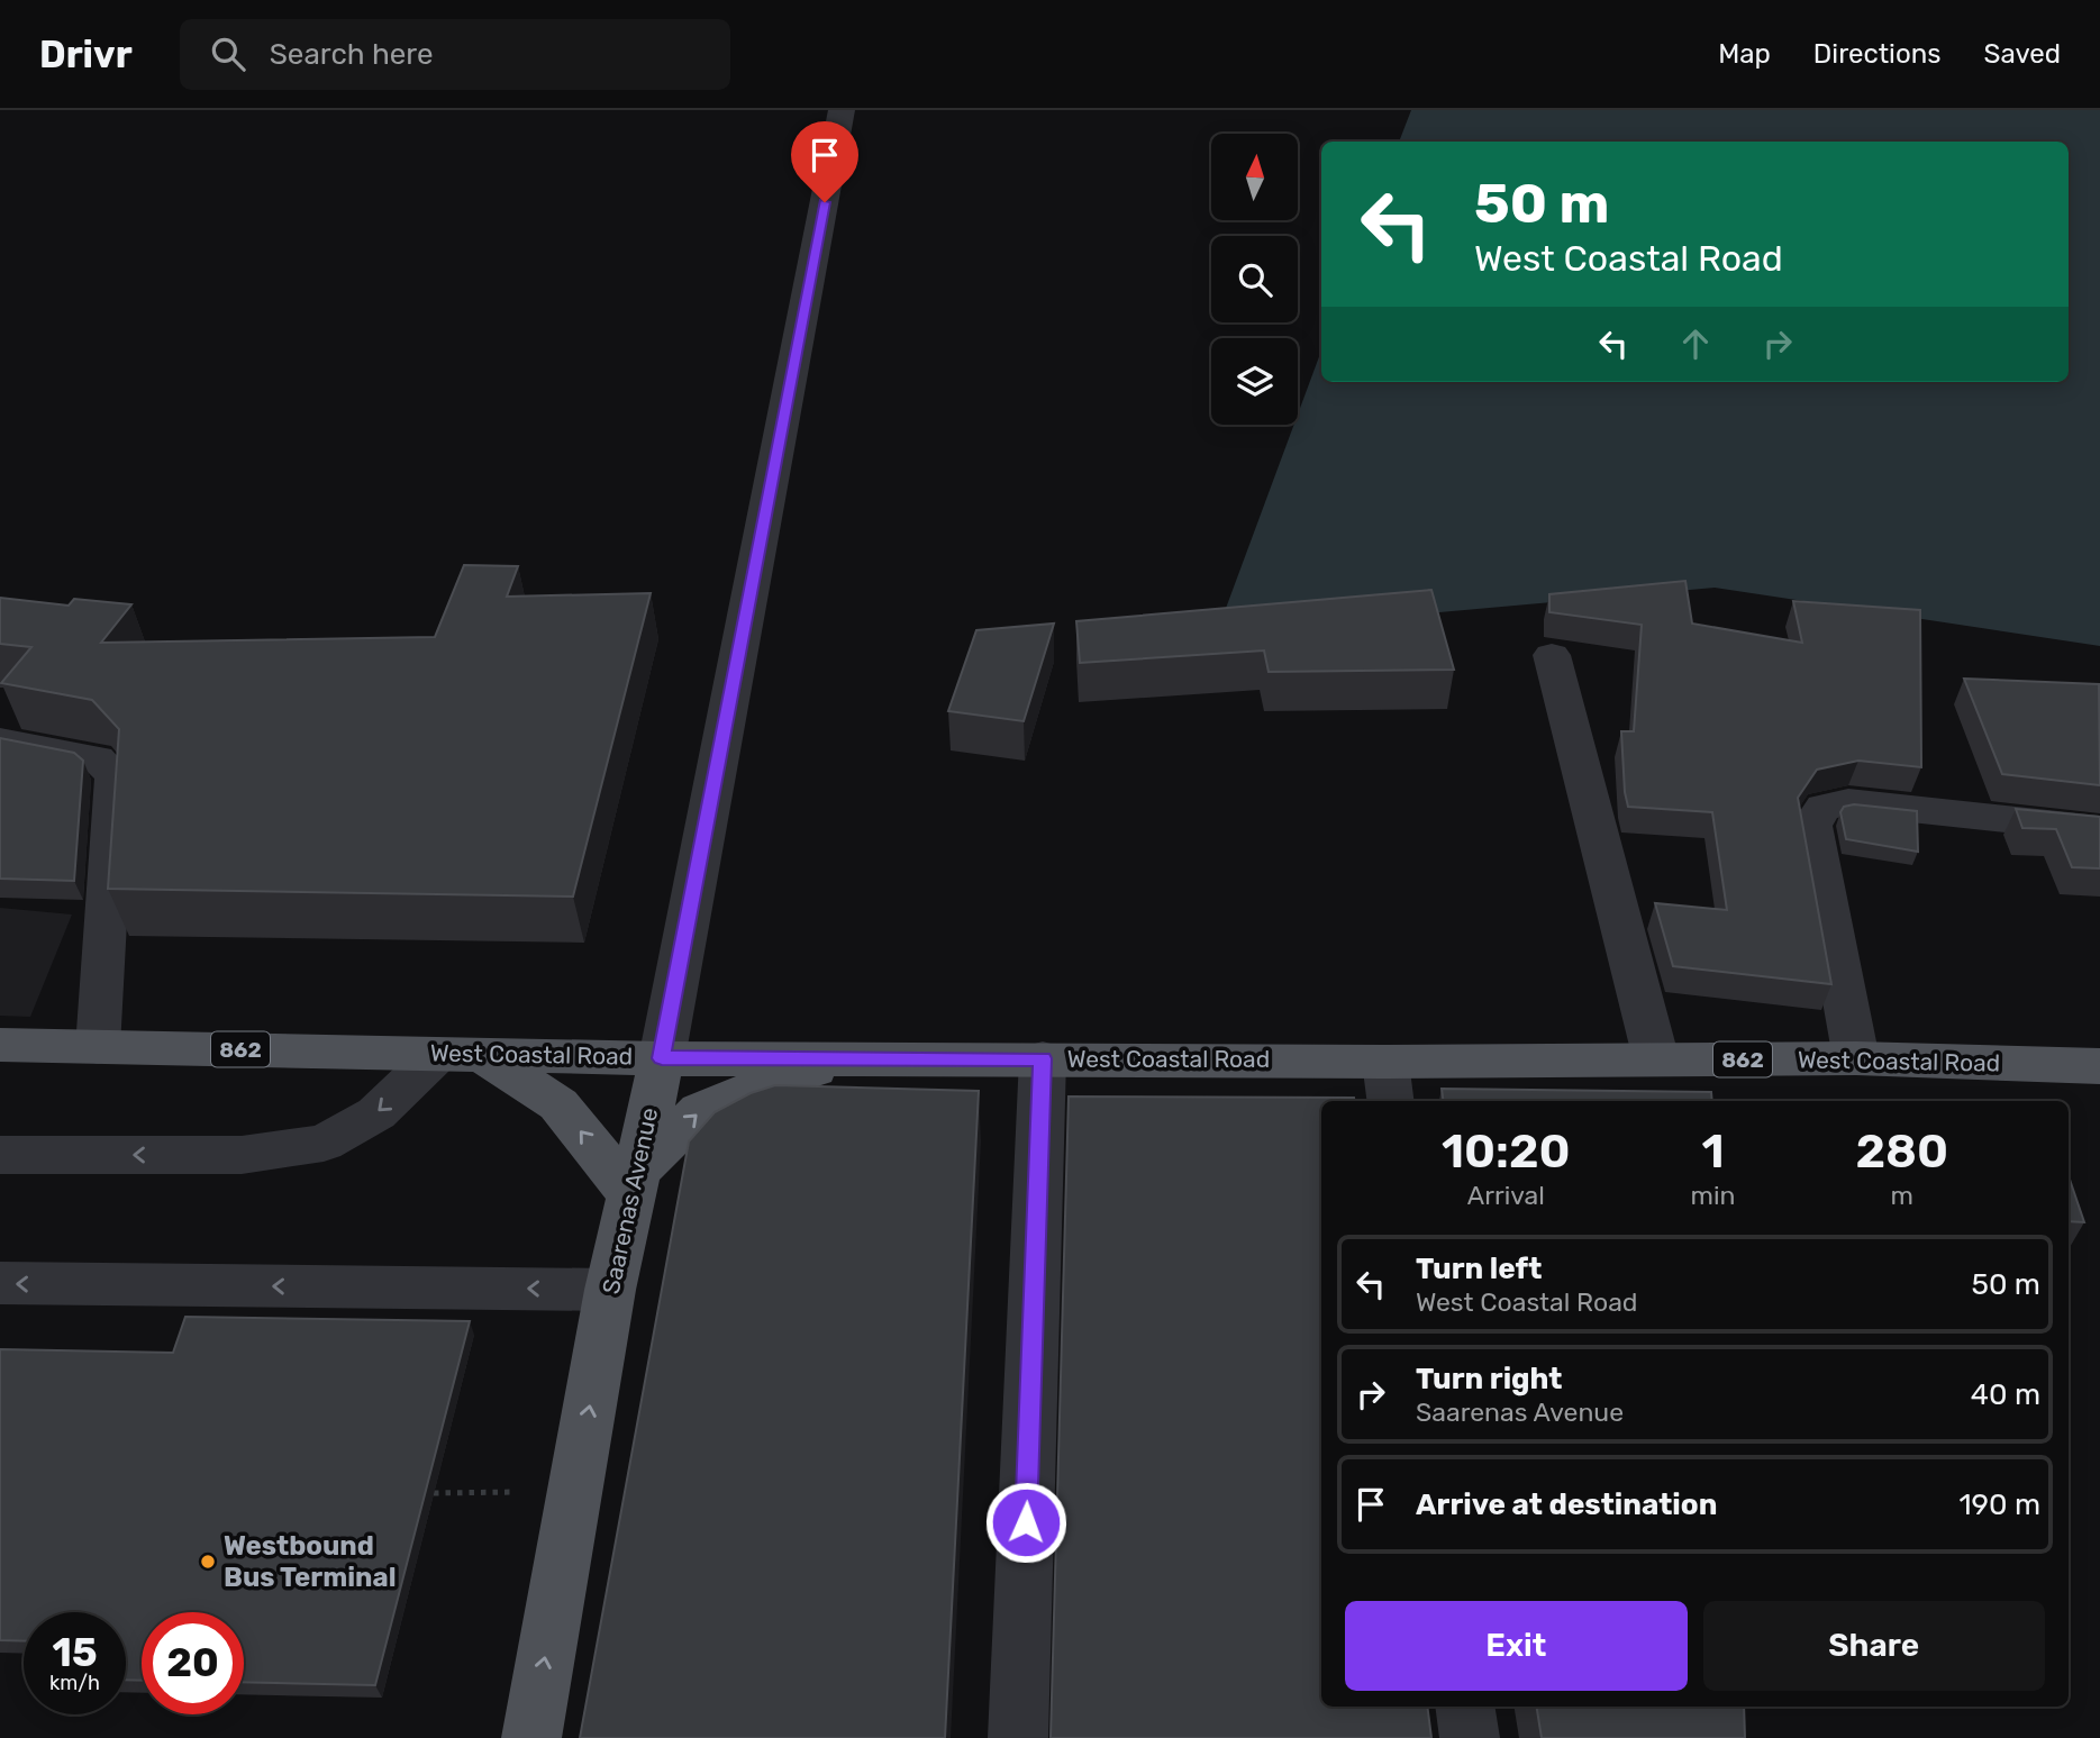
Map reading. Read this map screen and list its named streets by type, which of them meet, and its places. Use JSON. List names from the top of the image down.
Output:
{
  "streets": {
    "main road": ["862", "West Coastal Road", "Saarenas Avenue"]
  },
  "crossings": [
    ["West Coastal Road", "Saarenas Avenue"]
  ],
  "places": ["Westbound Bus Terminal"],
  "north": "top",
  "page": {
    "header": "Drivr",
    "search": "Search here",
    "nav": ["Map", "Directions", "Saved"],
    "turn": ["50 m", "West Coastal Road"],
    "eta": [
      "10:20",
      "Arrival",
      "1",
      "min",
      "280",
      "m"
    ],
    "list": [
      {
        "name": "Turn left",
        "note": "West Coastal Road",
        "value": "50 m"
      },
      {
        "name": "Turn right",
        "note": "Saarenas Avenue",
        "value": "40 m"
      },
      {
        "name": "Arrive at destination",
        "value": "190 m"
      }
    ],
    "buttons": ["Exit", "Share"],
    "speed": "15 km/h",
    "limit": "20"
  }
}
